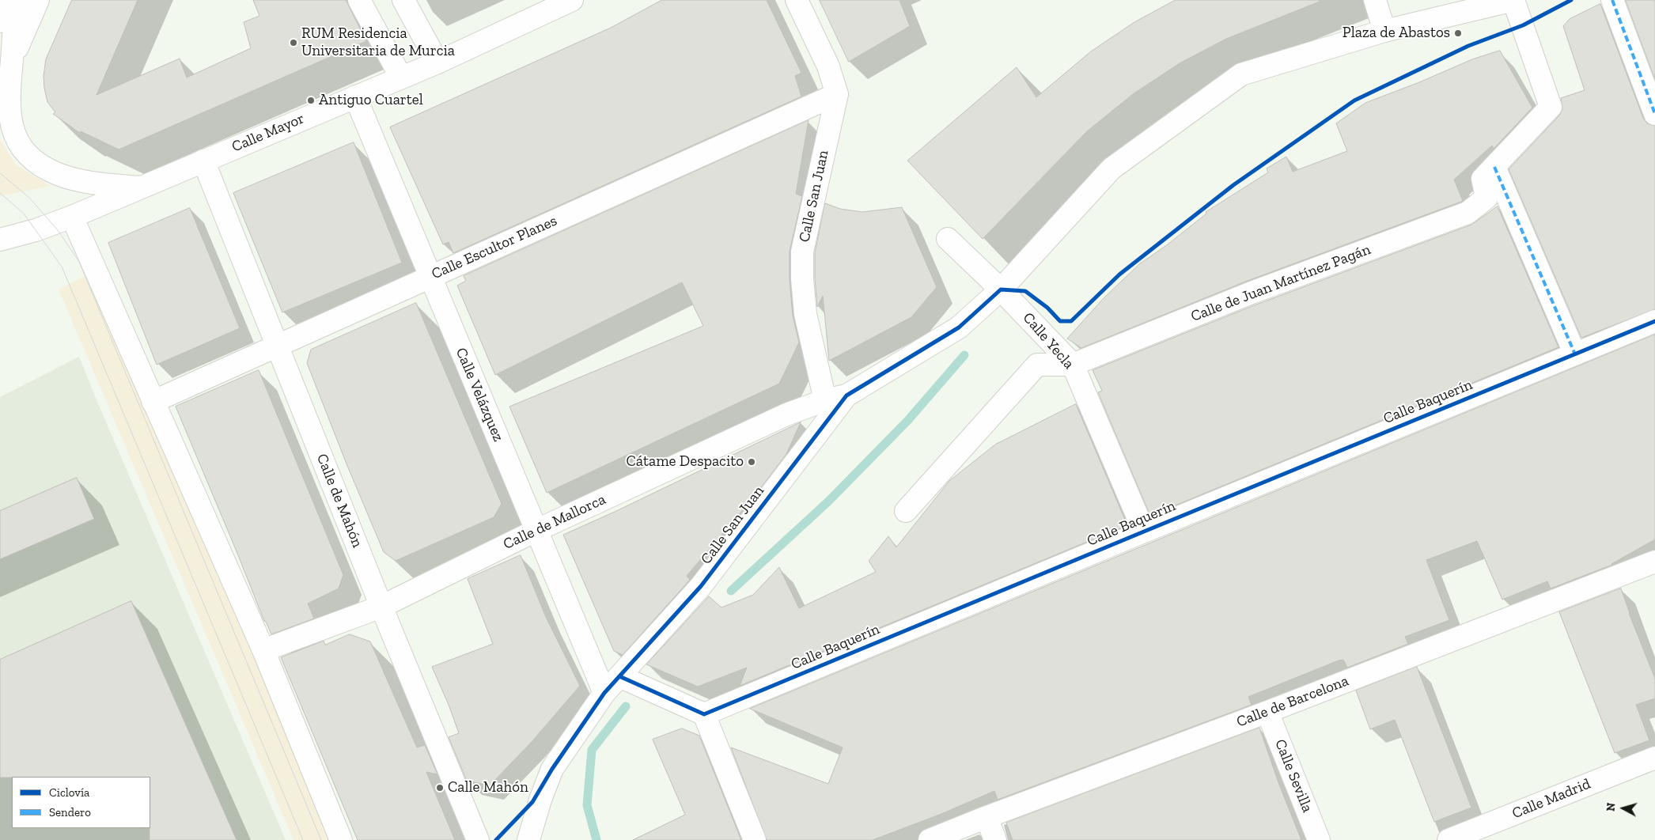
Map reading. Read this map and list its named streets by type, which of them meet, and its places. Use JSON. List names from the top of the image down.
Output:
{
  "streets": {
    "street": [
      "Calle Mayor",
      "Calle San Juan",
      "Calle Escultor Planes",
      "Calle de Juan Martínez Pagán",
      "Calle Yecla",
      "Calle Velázquez",
      "Calle Baquerín",
      "Calle de Mahón",
      "Calle de Mallorca",
      "Calle de Barcelona",
      "Calle Sevilla",
      "Calle Madrid"
    ]
  },
  "crossings": [
    ["Calle Mayor", "Calle Velázquez"],
    ["Calle Mayor", "Calle de Mahón"],
    ["Calle San Juan", "Calle Escultor Planes"],
    ["Calle San Juan", "Calle de Juan Martínez Pagán"],
    ["Calle San Juan", "Calle Yecla"],
    ["Calle San Juan", "Calle Velázquez"],
    ["Calle San Juan", "Calle de Mallorca"],
    ["Calle Escultor Planes", "Calle Velázquez"],
    ["Calle Escultor Planes", "Calle de Mahón"],
    ["Calle de Juan Martínez Pagán", "Calle Yecla"],
    ["Calle Yecla", "Calle Baquerín"],
    ["Calle Velázquez", "Calle de Mallorca"],
    ["Calle de Mahón", "Calle de Mallorca"],
    ["Calle de Barcelona", "Calle Sevilla"]
  ],
  "places": [
    "Plaza de Abastos",
    "RUM Residencia Universitaria de Murcia",
    "Antiguo Cuartel",
    "Cátame Despacito",
    "Calle Mahón"
  ],
  "legend": ["Ciclovía", "Sendero"],
  "north": "left"
}
